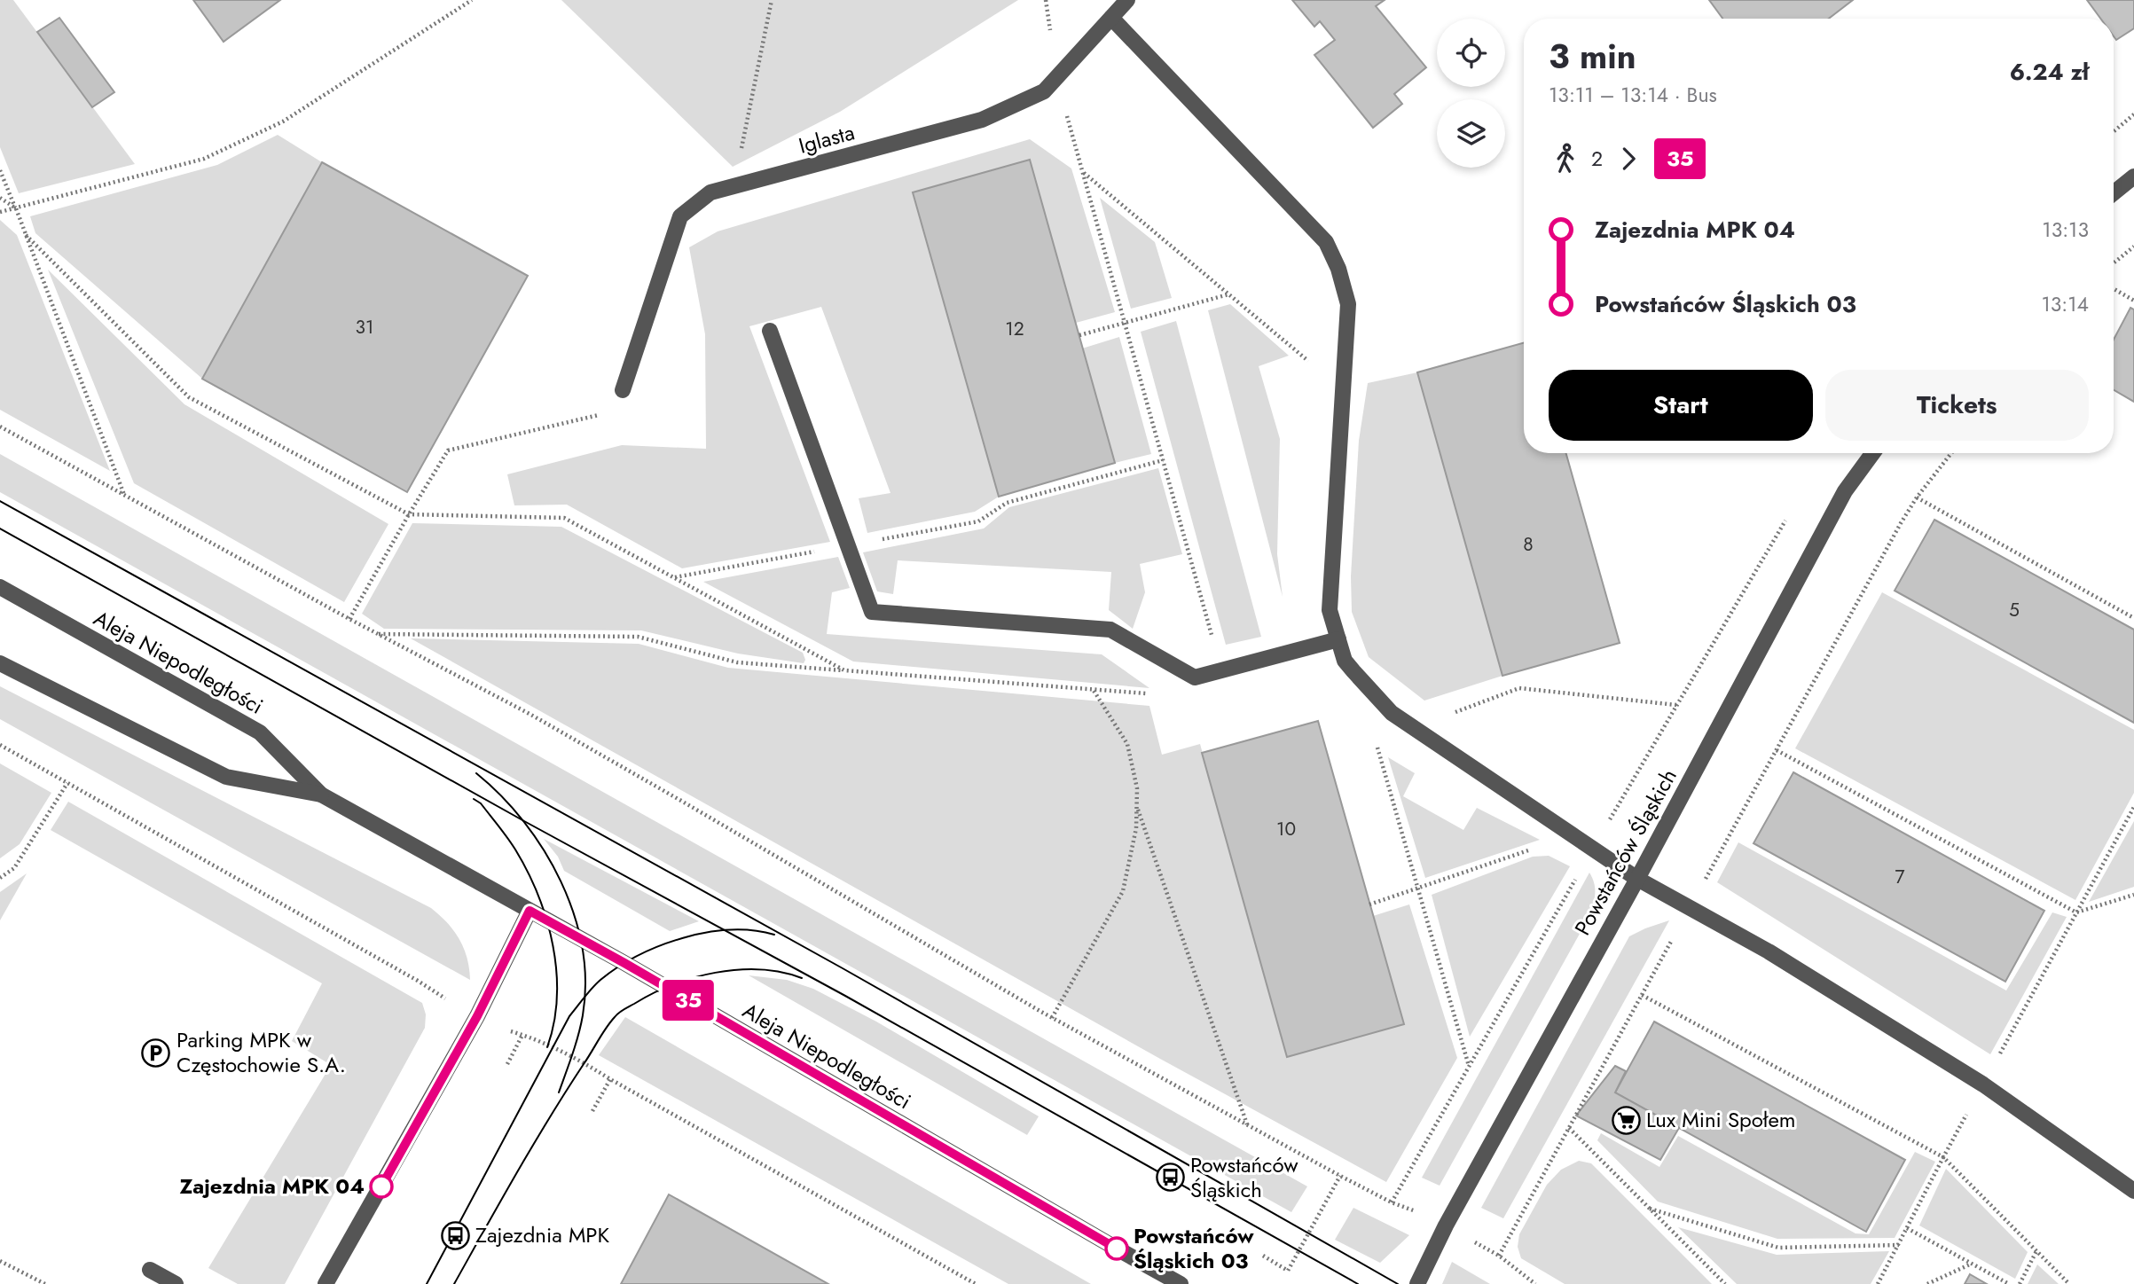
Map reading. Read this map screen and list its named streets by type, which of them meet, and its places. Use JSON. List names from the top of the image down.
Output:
{
  "streets": {
    "street": ["Iglasta", "Aleja Niepodległości", "Powstańców Śląskich"]
  },
  "places": {
    "parking": ["Parking MPK w Częstochowie S.A."],
    "supermarket": ["Lux Mini Społem"],
    "bus stop": ["Powstańców Śląskich", "Zajezdnia MPK"],
    "other": ["Zajezdnia MPK 04", "Powstańców Śląskich 03"]
  },
  "lines": ["bus line 35"],
  "house_numbers": [
    "31",
    "12",
    "8",
    "5",
    "10",
    "7"
  ],
  "page": {
    "on_map": "35",
    "heading": ["3 min", "13:11 – 13:14 · Bus", "6.24 zł"],
    "legs": ["2", "35"],
    "list": [
      {
        "name": "Zajezdnia MPK 04",
        "value": "13:13"
      },
      {
        "name": "Powstańców Śląskich 03",
        "value": "13:14"
      }
    ],
    "buttons": ["Start", "Tickets"]
  }
}
